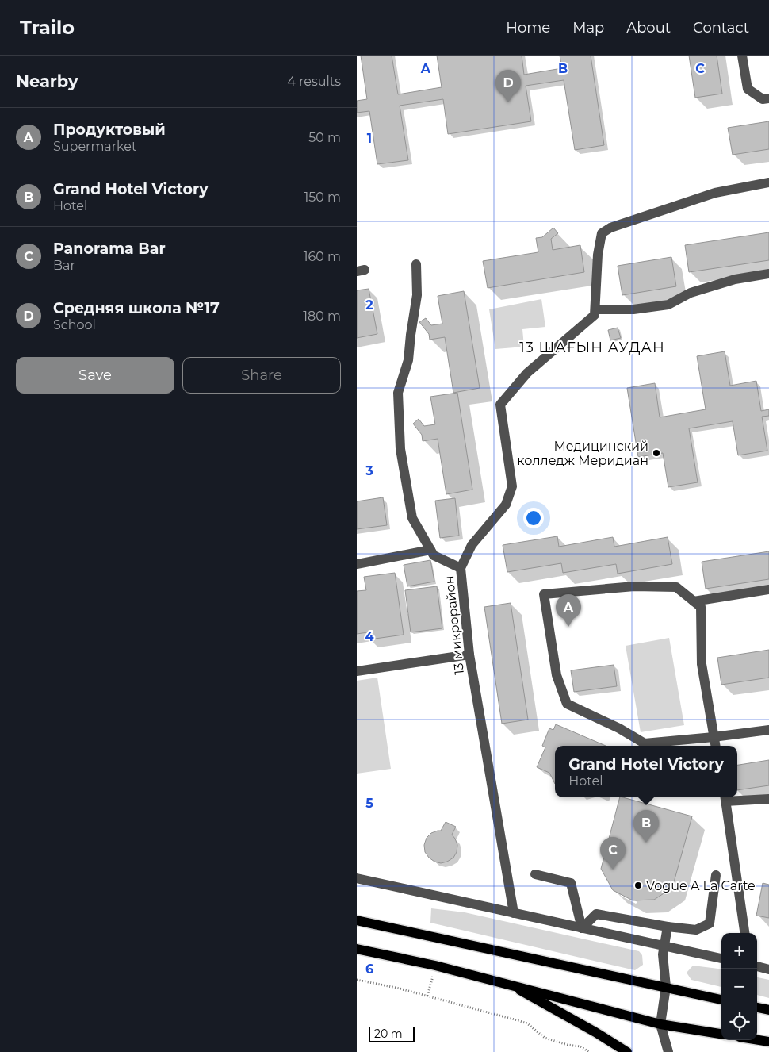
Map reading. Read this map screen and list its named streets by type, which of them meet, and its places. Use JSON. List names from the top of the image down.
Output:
{
  "streets": {
    "street": ["13 микрорайон"]
  },
  "districts": ["13 ШАҒЫН АУДАН"],
  "places": ["Медицинский колледж Меридиан", "Vogue A La Carte"],
  "scale_bar": "20 m",
  "page": {
    "header": "Trailo",
    "nav": [
      "Home",
      "Map",
      "About",
      "Contact"
    ],
    "heading": ["Nearby", "4 results"],
    "pins": [
      "D",
      "A",
      "B",
      "C"
    ],
    "list": [
      {
        "mark": "A",
        "name": "Продуктовый",
        "note": "Supermarket",
        "value": "50 m"
      },
      {
        "mark": "B",
        "name": "Grand Hotel Victory",
        "note": "Hotel",
        "value": "150 m"
      },
      {
        "mark": "C",
        "name": "Panorama Bar",
        "note": "Bar",
        "value": "160 m"
      },
      {
        "mark": "D",
        "name": "Средняя школа №17",
        "note": "School",
        "value": "180 m"
      }
    ],
    "buttons": ["Save", "Share"],
    "popup": ["Grand Hotel Victory", "Hotel"],
    "map_buttons": ["+", "−"],
    "scale": "20 m"
  },
  "grid": {
    "columns": ["A", "B", "C"],
    "rows": [
      "1",
      "2",
      "3",
      "4",
      "5",
      "6"
    ]
  }
}
